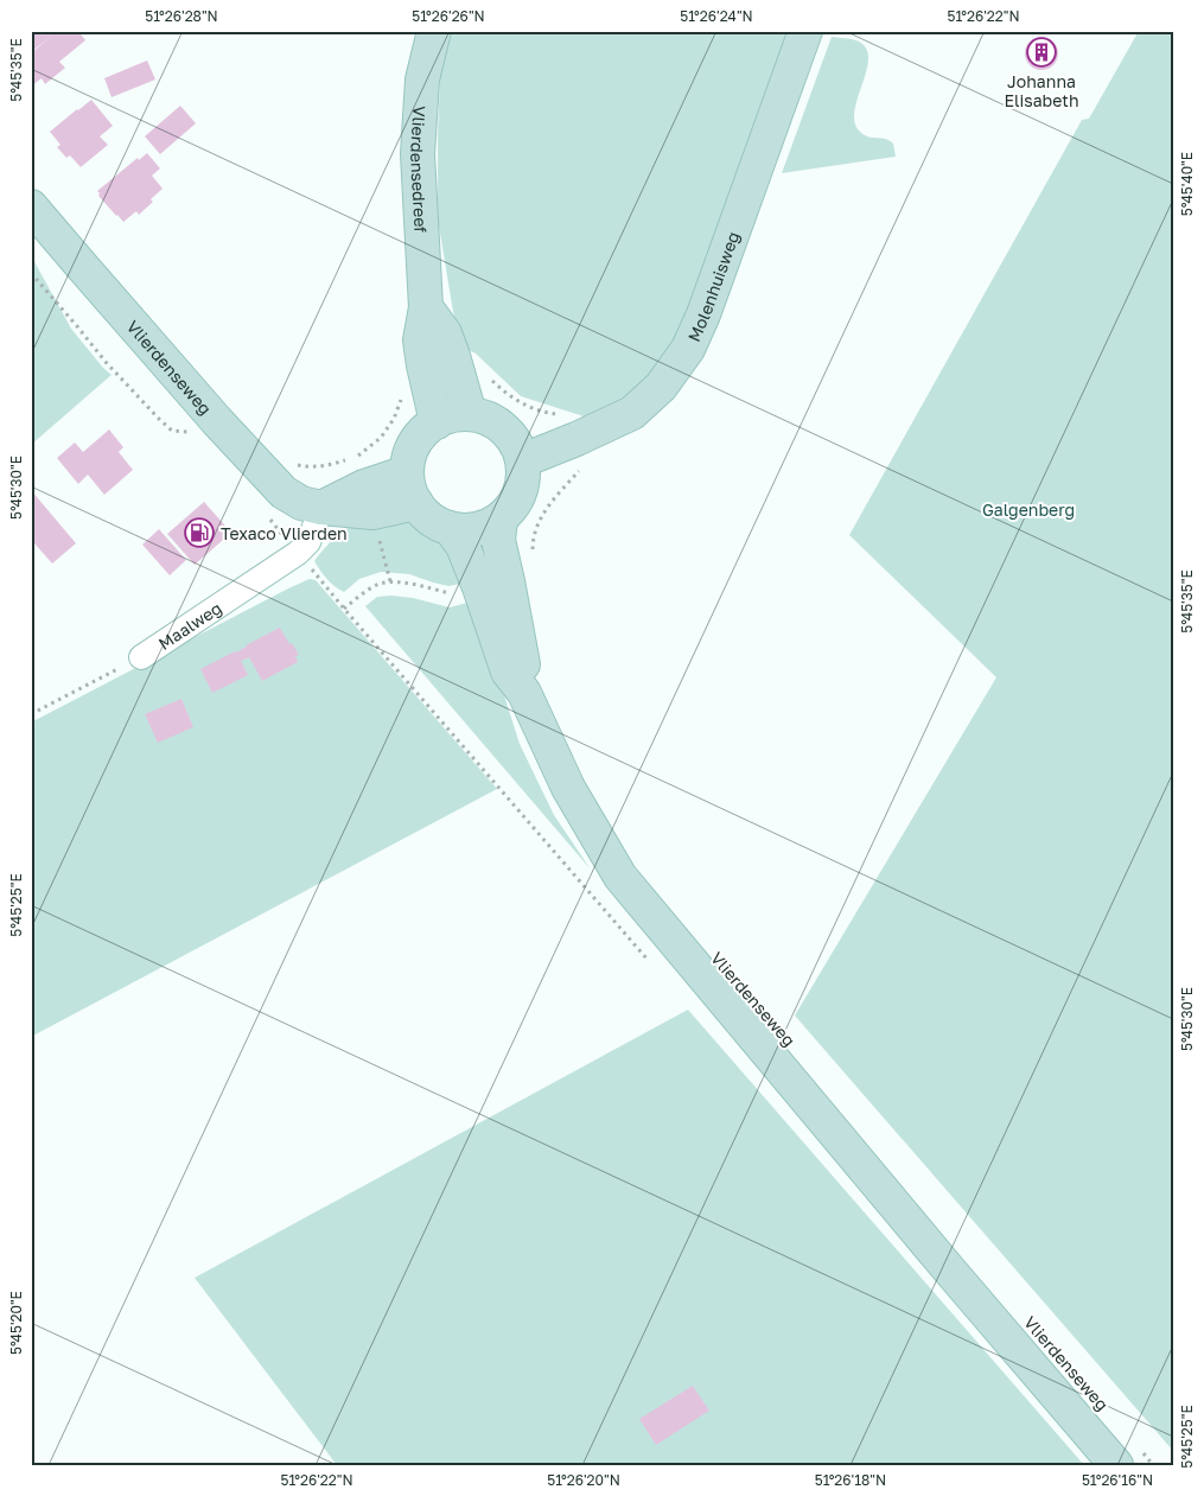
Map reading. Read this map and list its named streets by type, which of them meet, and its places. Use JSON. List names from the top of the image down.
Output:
{
  "streets": {
    "main road": ["Vlierdensedreef", "Molenhuisweg", "Vlierdenseweg"],
    "street": ["Maalweg"]
  },
  "crossings": [
    ["Vlierdensedreef", "Molenhuisweg"],
    ["Vlierdensedreef", "Vlierdenseweg"],
    ["Molenhuisweg", "Vlierdenseweg"],
    ["Vlierdenseweg", "Maalweg"]
  ],
  "parks": ["Galgenberg"],
  "places": {
    "building": ["Johanna Elisabeth"],
    "fuel station": ["Texaco Vlierden"]
  },
  "coordinates": [
    "51°26'28\"N",
    "51°26'26\"N",
    "51°26'24\"N",
    "51°26'22\"N",
    "5°45'35\"E",
    "5°45'40\"E",
    "5°45'30\"E",
    "5°45'25\"E",
    "5°45'20\"E",
    "51°26'20\"N",
    "51°26'18\"N",
    "51°26'16\"N"
  ]
}
